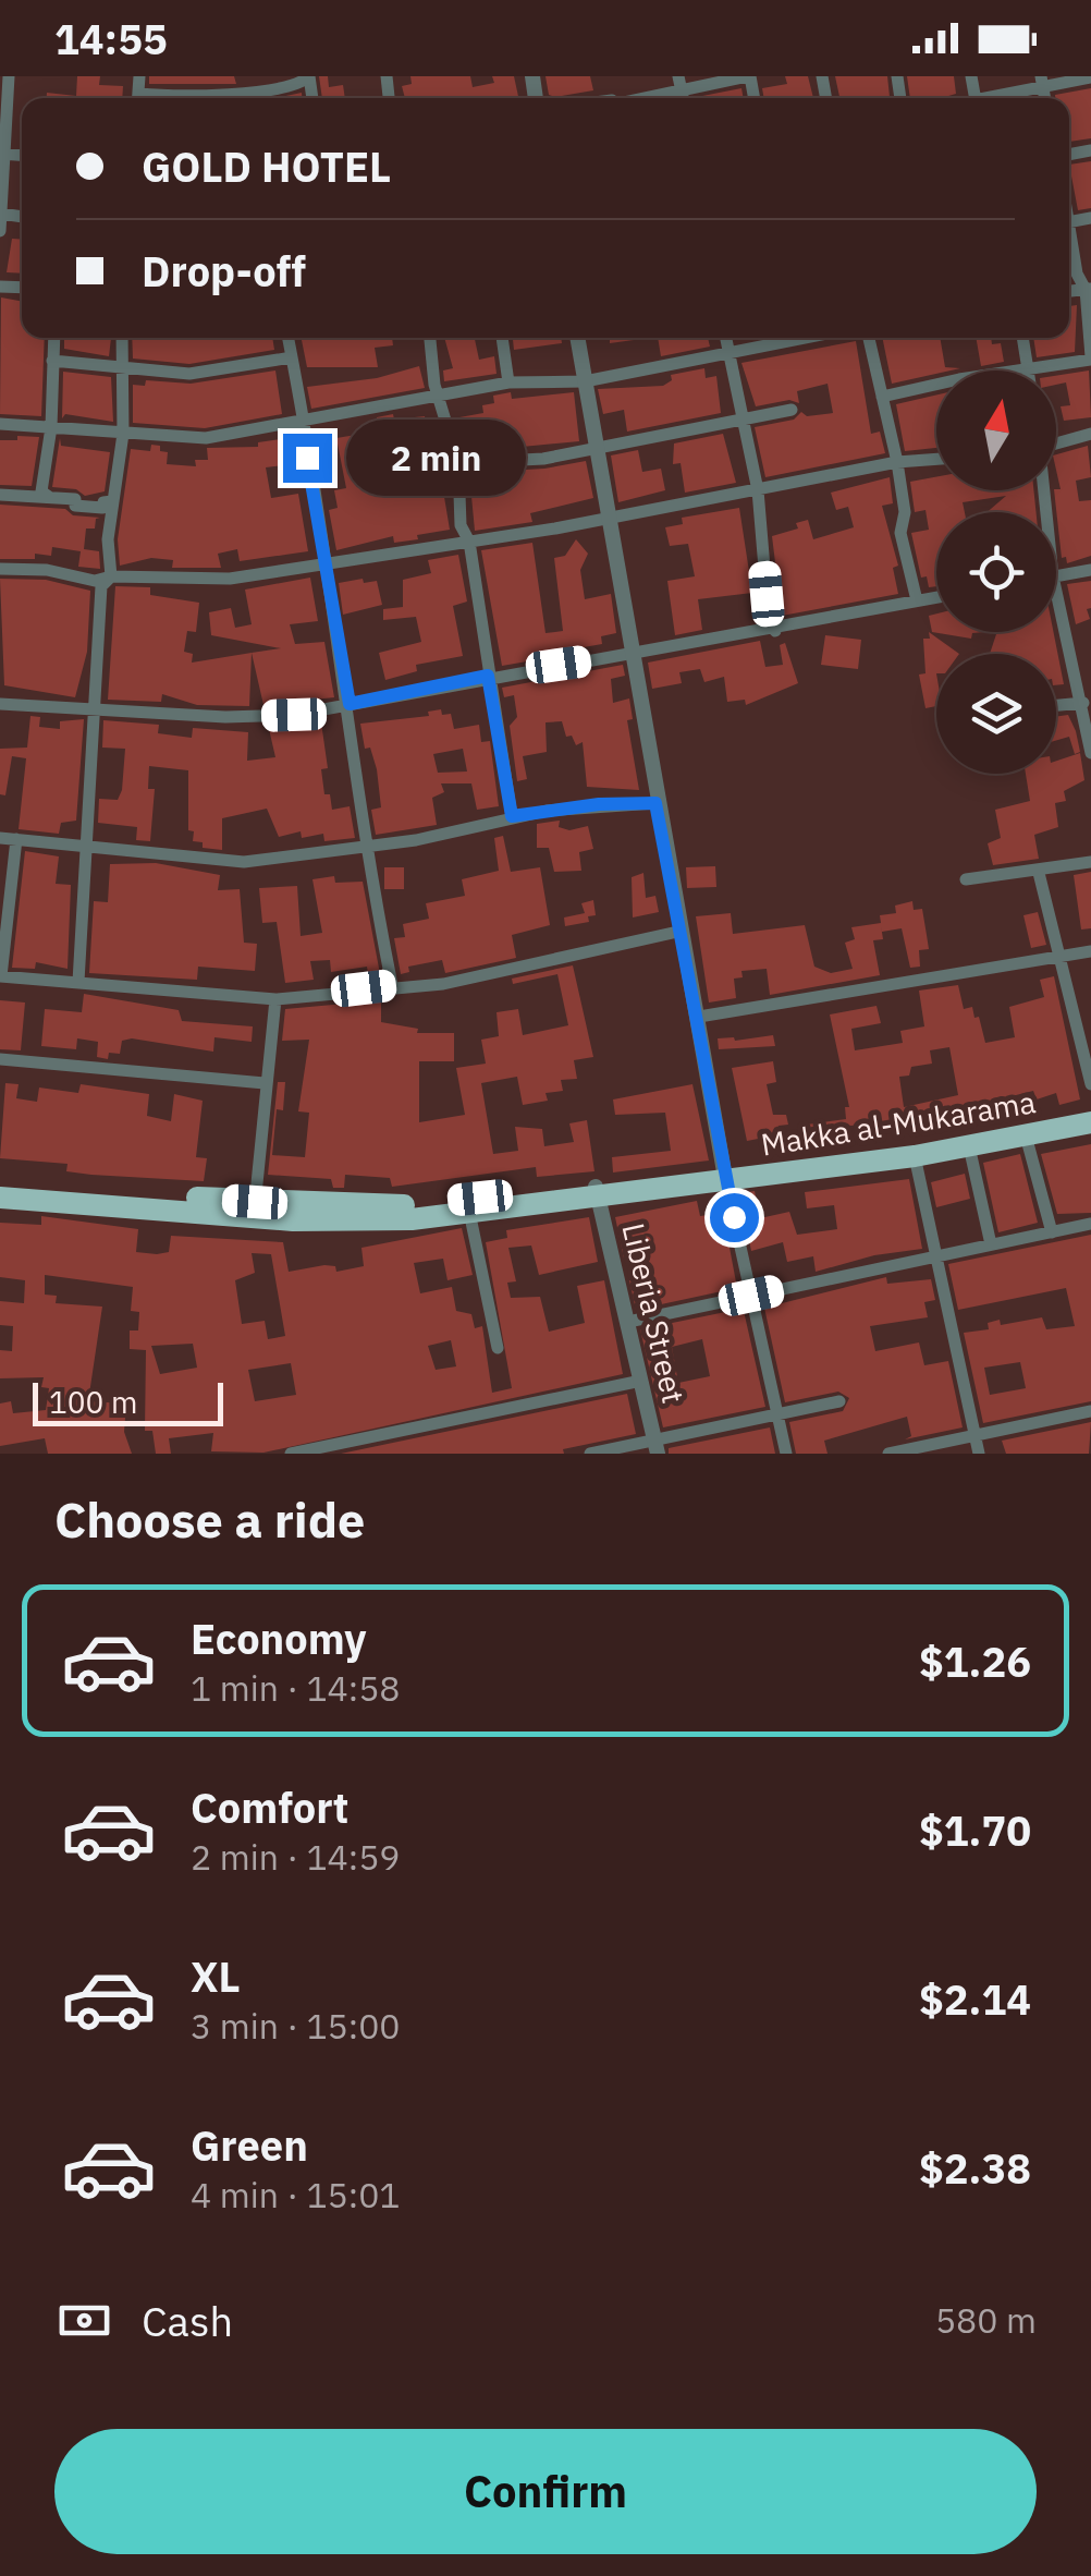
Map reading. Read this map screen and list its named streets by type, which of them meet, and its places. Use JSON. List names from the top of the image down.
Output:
{
  "streets": {
    "highway": ["Makka al-Mukarama"],
    "street": ["Liberia Street"]
  },
  "crossings": [
    ["Makka al-Mukarama", "Liberia Street"]
  ],
  "scale_bar": "100 m",
  "north": "top",
  "page": {
    "status": "14:55",
    "banner": ["GOLD HOTEL", "Drop-off"],
    "bubble": "2 min",
    "scale": "100 m",
    "heading": "Choose a ride",
    "list": [
      {
        "name": "Economy",
        "note": "1 min · 14:58",
        "value": "$1.26"
      },
      {
        "name": "Comfort",
        "note": "2 min · 14:59",
        "value": "$1.70"
      },
      {
        "name": "XL",
        "note": "3 min · 15:00",
        "value": "$2.14"
      },
      {
        "name": "Green",
        "note": "4 min · 15:01",
        "value": "$2.38"
      }
    ],
    "pay": ["Cash", "580 m"],
    "buttons": "Confirm"
  }
}
